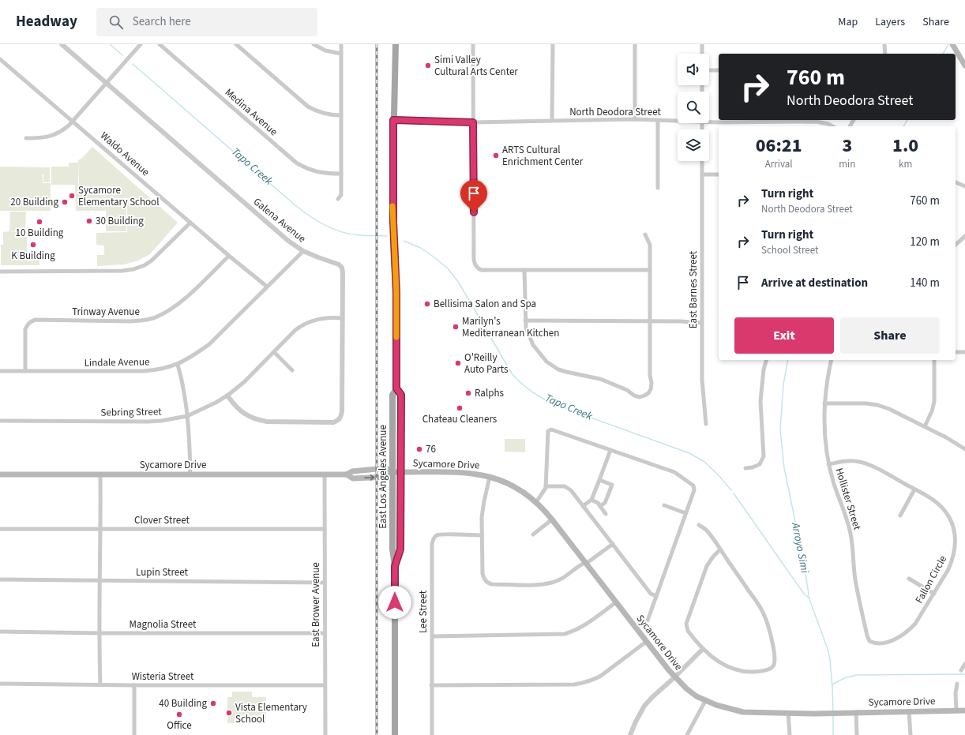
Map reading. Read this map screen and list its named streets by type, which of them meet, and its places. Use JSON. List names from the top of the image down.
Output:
{
  "streets": {
    "main road": ["Sycamore Drive", "East Los Angeles Avenue"],
    "street": [
      "Medina Avenue",
      "North Deodora Street",
      "Waldo Avenue",
      "Galena Avenue",
      "East Barnes Street",
      "Trinway Avenue",
      "Lindale Avenue",
      "Sebring Street",
      "Hollister Street",
      "Clover Street",
      "Lupin Street",
      "Fallon Circle",
      "East Brower Avenue",
      "Lee Street",
      "Magnolia Street",
      "Wisteria Street"
    ]
  },
  "crossings": [
    ["North Deodora Street", "East Los Angeles Avenue"],
    ["Waldo Avenue", "Trinway Avenue"],
    ["Waldo Avenue", "Lindale Avenue"],
    ["Galena Avenue", "Lindale Avenue"],
    ["Galena Avenue", "Sebring Street"],
    ["Trinway Avenue", "Lindale Avenue"],
    ["Sycamore Drive", "East Los Angeles Avenue"],
    ["Sycamore Drive", "East Brower Avenue"],
    ["Hollister Street", "Fallon Circle"],
    ["Clover Street", "East Brower Avenue"],
    ["Lupin Street", "East Brower Avenue"],
    ["East Brower Avenue", "Magnolia Street"],
    ["East Brower Avenue", "Wisteria Street"]
  ],
  "water": ["Tapo Creek", "Arroyo Simi"],
  "places": [
    "Simi Valley Cultural Arts Center",
    "ARTS Cultural Enrichment Center",
    "Sycamore Elementary School",
    "20 Building",
    "30 Building",
    "10 Building",
    "K Building",
    "Bellisima Salon and Spa",
    "Marilyn's Mediterranean Kitchen",
    "O'Reilly Auto Parts",
    "Ralphs",
    "Chateau Cleaners",
    "76",
    "40 Building",
    "Vista Elementary School",
    "Office"
  ],
  "page": {
    "header": "Headway",
    "search": "Search here",
    "nav": ["Map", "Layers", "Share"],
    "turn": ["760 m", "North Deodora Street"],
    "eta": [
      "06:21",
      "Arrival",
      "3",
      "min",
      "1.0",
      "km"
    ],
    "list": [
      {
        "name": "Turn right",
        "note": "North Deodora Street",
        "value": "760 m"
      },
      {
        "name": "Turn right",
        "note": "School Street",
        "value": "120 m"
      },
      {
        "name": "Arrive at destination",
        "value": "140 m"
      }
    ],
    "buttons": ["Exit", "Share"]
  }
}
